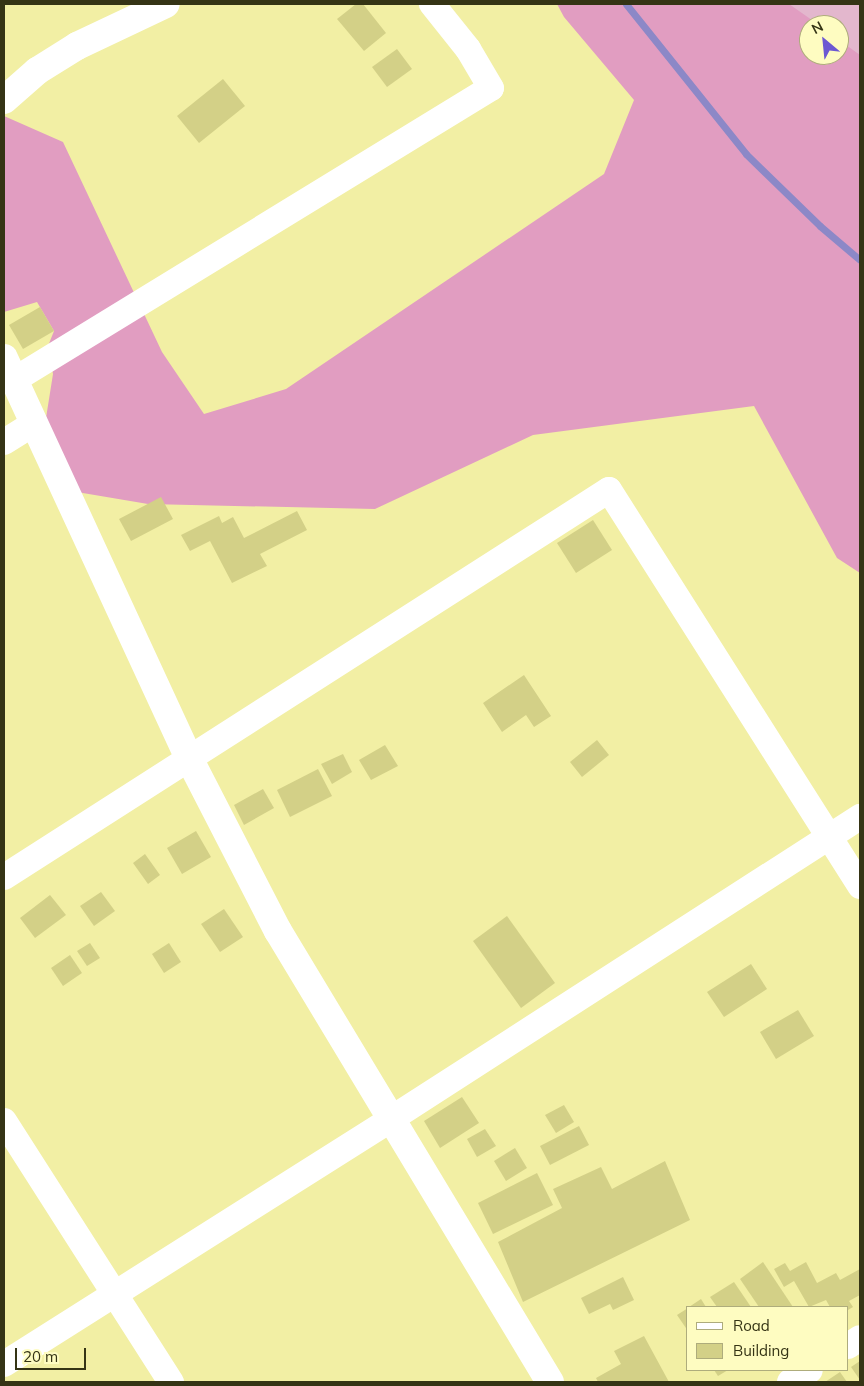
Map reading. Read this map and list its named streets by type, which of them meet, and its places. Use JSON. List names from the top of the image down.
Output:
{
  "legend": ["Road", "Building"],
  "scale_bar": "20 m",
  "north": "top left"
}
